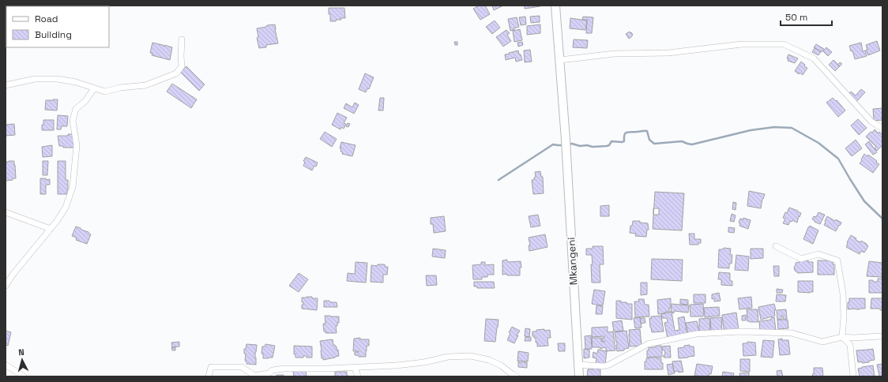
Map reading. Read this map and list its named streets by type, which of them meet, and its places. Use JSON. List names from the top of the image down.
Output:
{
  "streets": {
    "street": ["Mkangeni"]
  },
  "legend": ["Road", "Building"],
  "scale_bar": "50 m",
  "north": "top"
}
